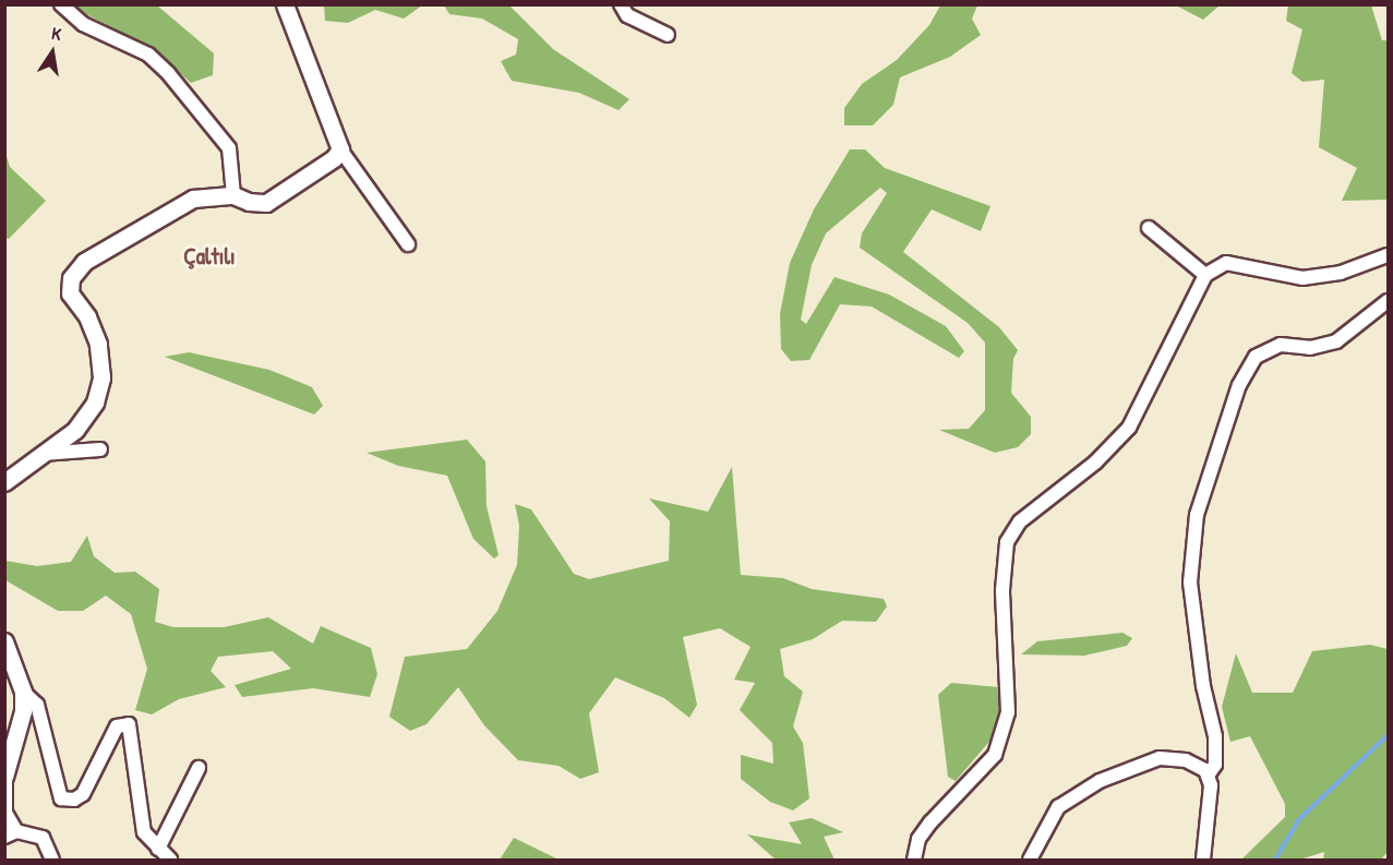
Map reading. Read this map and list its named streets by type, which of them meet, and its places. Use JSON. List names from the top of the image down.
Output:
{
  "districts": ["Çaltılı"],
  "north": "top"
}
